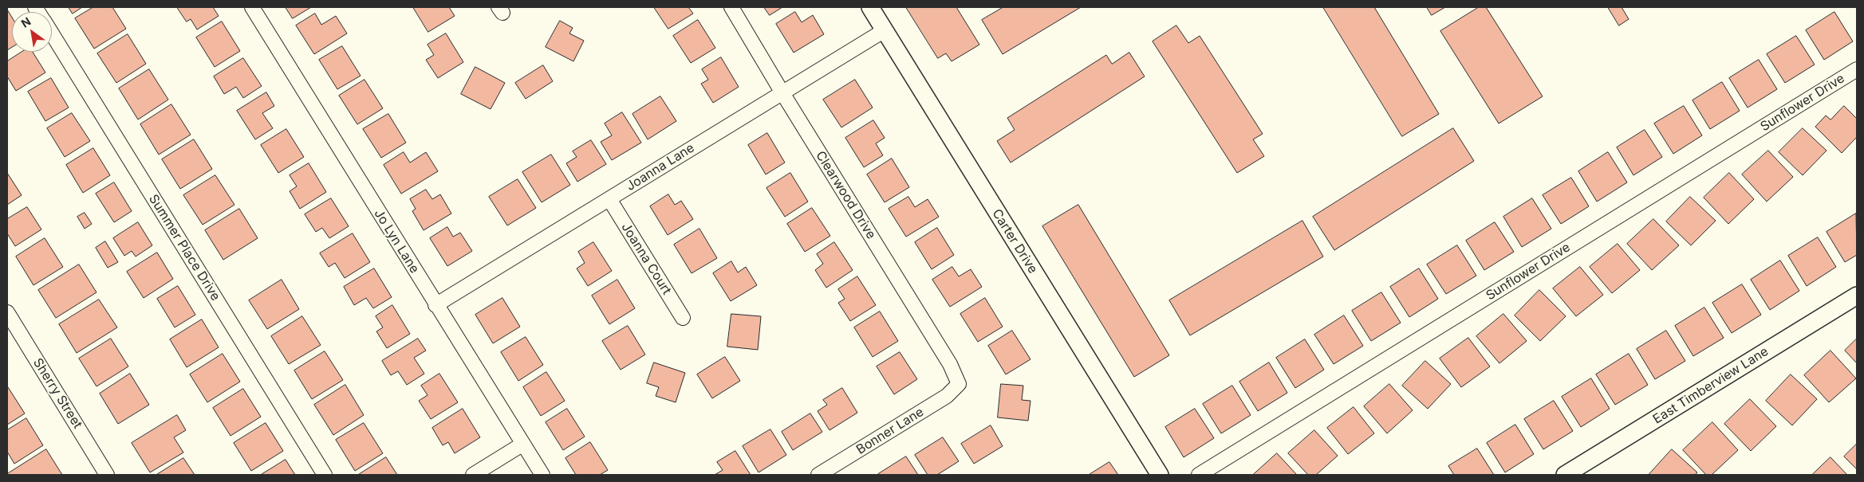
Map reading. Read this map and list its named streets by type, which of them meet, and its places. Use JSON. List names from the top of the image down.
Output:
{
  "streets": {
    "street": [
      "Sunflower Drive",
      "Joanna Lane",
      "Clearwood Drive",
      "Jo Lyn Lane",
      "Carter Drive",
      "Summer Place Drive",
      "Joanna Court",
      "East Timberview Lane",
      "Sherry Street",
      "Bonner Lane"
    ]
  },
  "crossings": [
    ["Joanna Lane", "Clearwood Drive"],
    ["Joanna Lane", "Jo Lyn Lane"],
    ["Joanna Lane", "Carter Drive"],
    ["Joanna Lane", "Joanna Court"],
    ["Clearwood Drive", "Bonner Lane"]
  ],
  "north": "top left"
}
